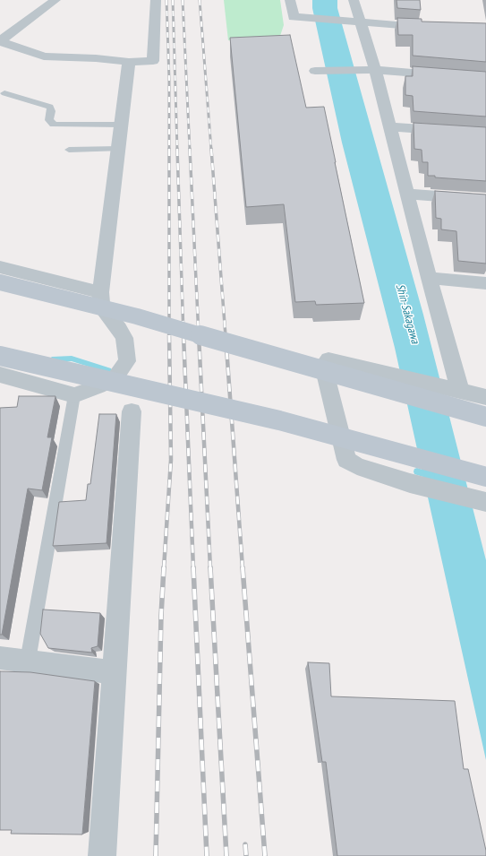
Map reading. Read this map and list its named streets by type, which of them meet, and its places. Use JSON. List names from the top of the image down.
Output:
{
  "water": ["Shin-Sakagawa"]
}
